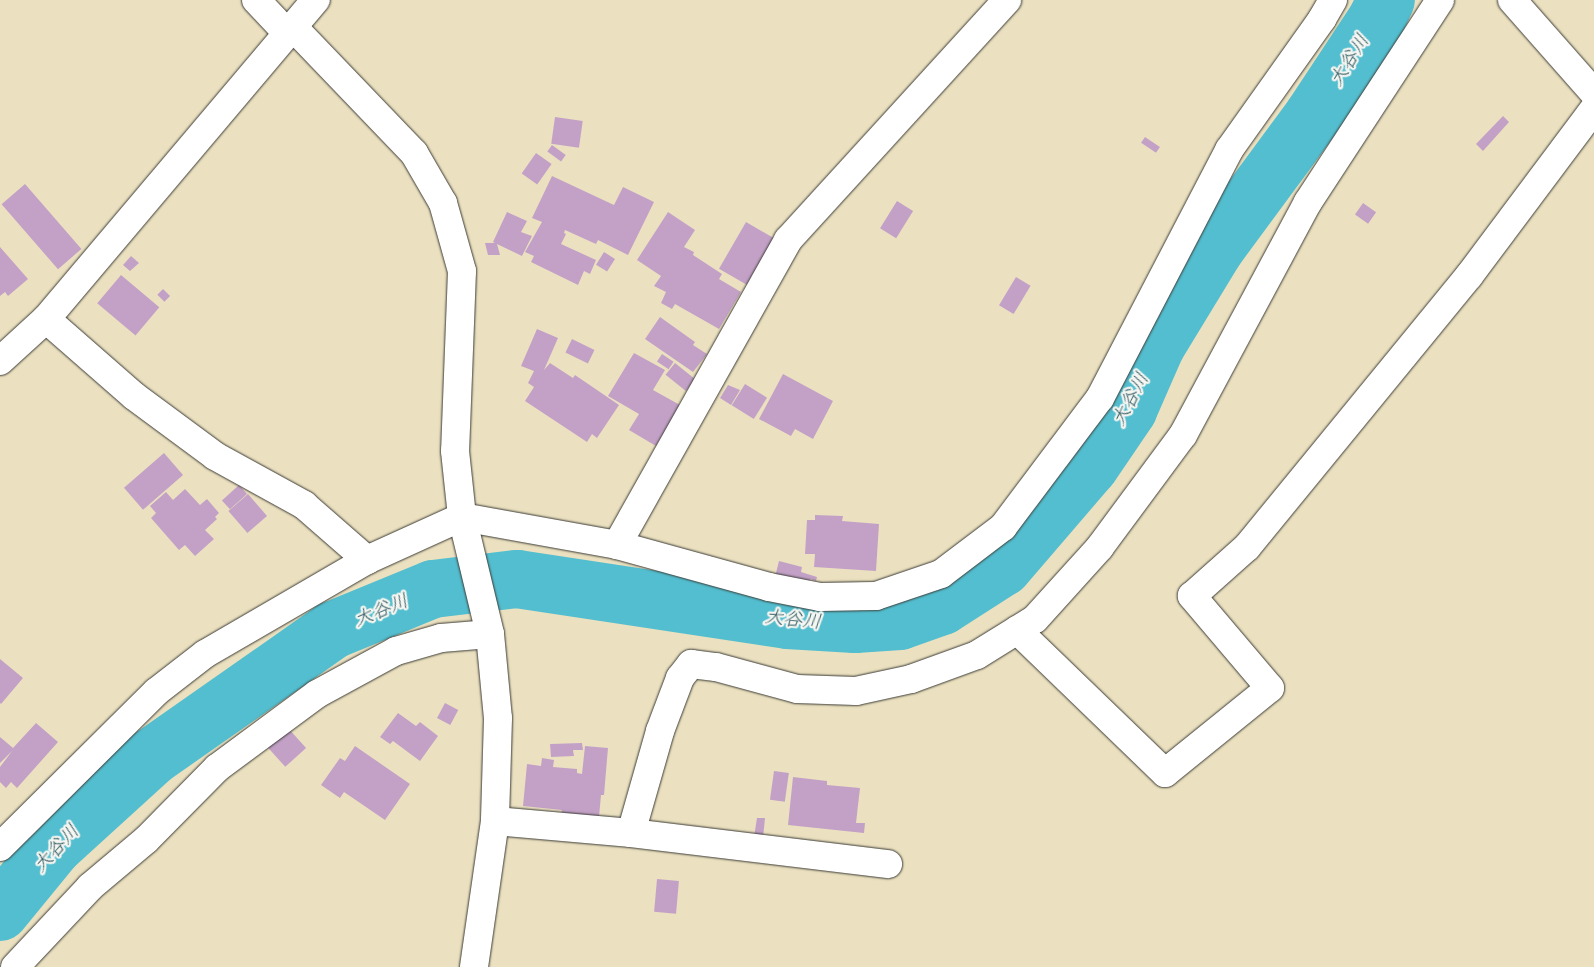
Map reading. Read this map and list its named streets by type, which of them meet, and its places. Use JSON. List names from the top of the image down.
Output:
{
  "water": ["大谷川"]
}
